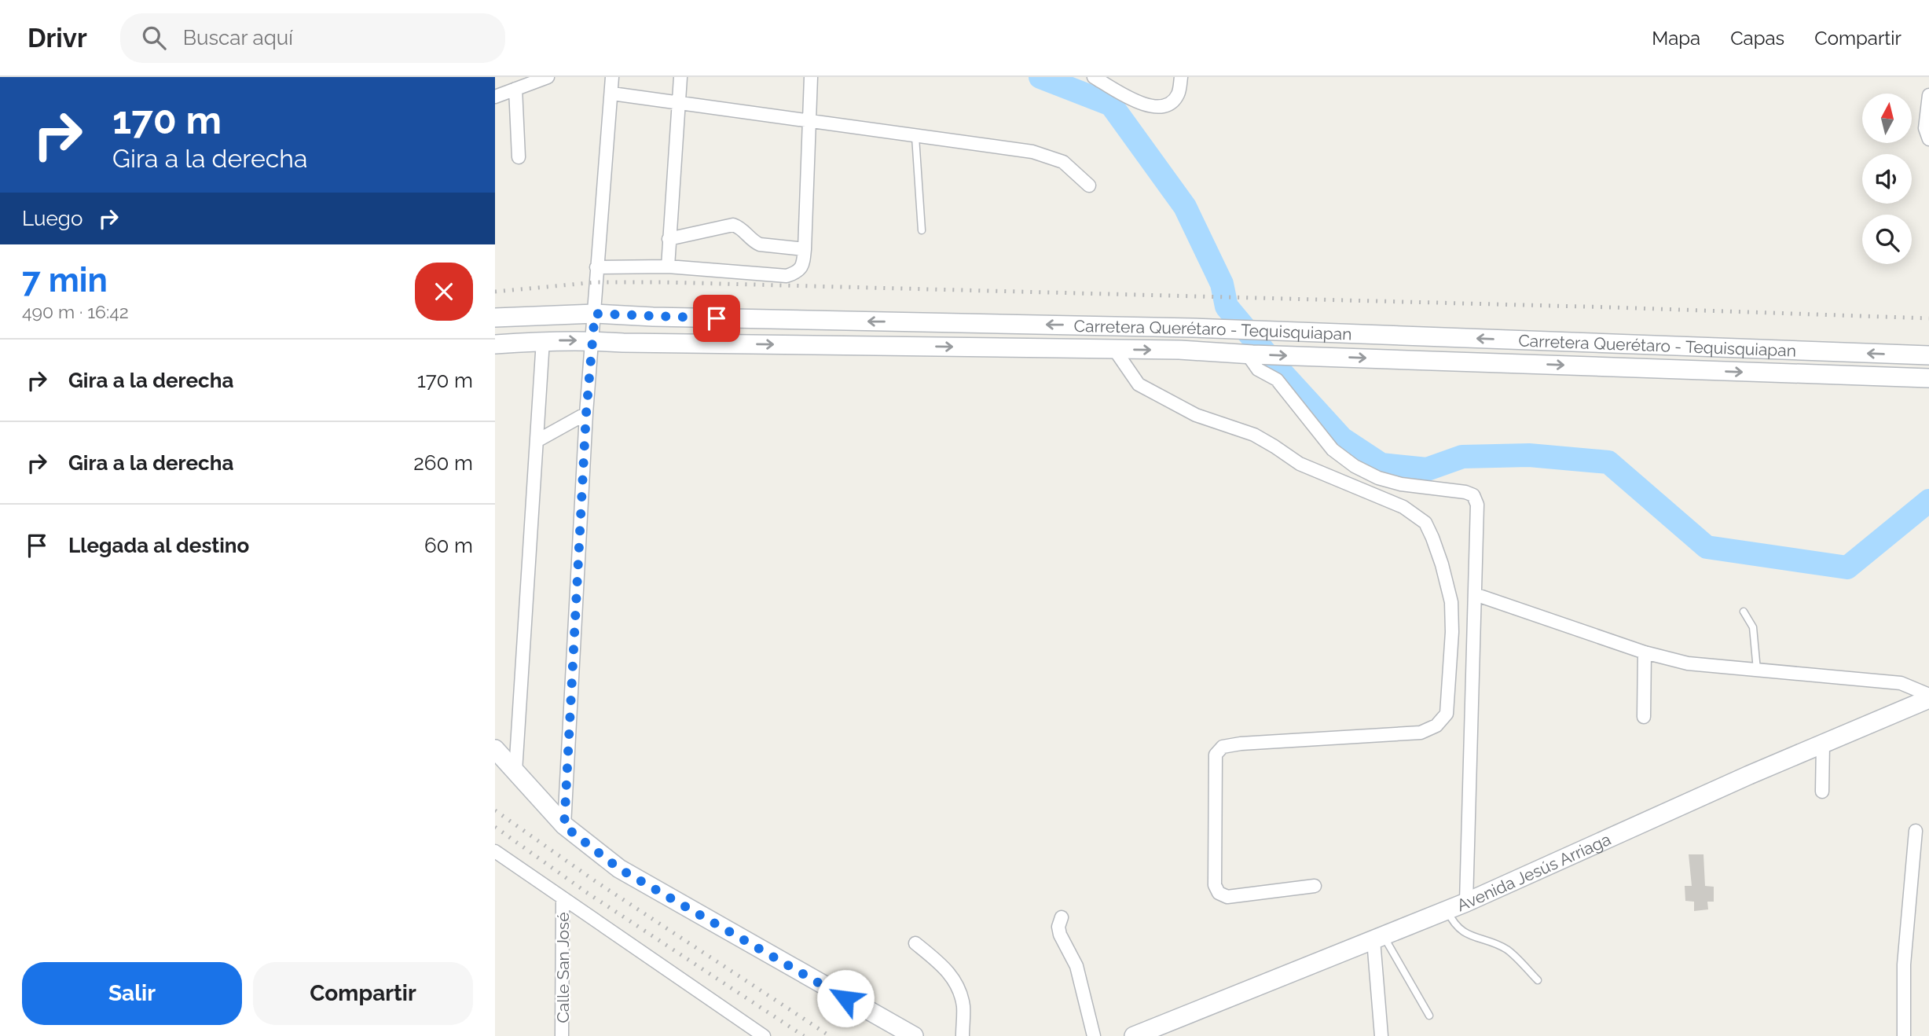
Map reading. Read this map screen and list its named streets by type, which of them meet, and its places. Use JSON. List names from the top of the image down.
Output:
{
  "streets": {
    "main road": ["Carretera Querétaro - Tequisquiapan", "Avenida Jesús Arriaga"],
    "street": ["Calle San José"]
  },
  "north": "top",
  "page": {
    "header": "Drivr",
    "search": "Buscar aquí",
    "nav": ["Mapa", "Capas", "Compartir"],
    "turn": ["170 m", "Gira a la derecha"],
    "then": "Luego",
    "heading": ["7 min", "490 m · 16:42"],
    "list": [
      {
        "name": "Gira a la derecha",
        "value": "170 m"
      },
      {
        "name": "Gira a la derecha",
        "value": "260 m"
      },
      {
        "name": "Llegada al destino",
        "value": "60 m"
      }
    ],
    "buttons": ["Salir", "Compartir"]
  }
}
